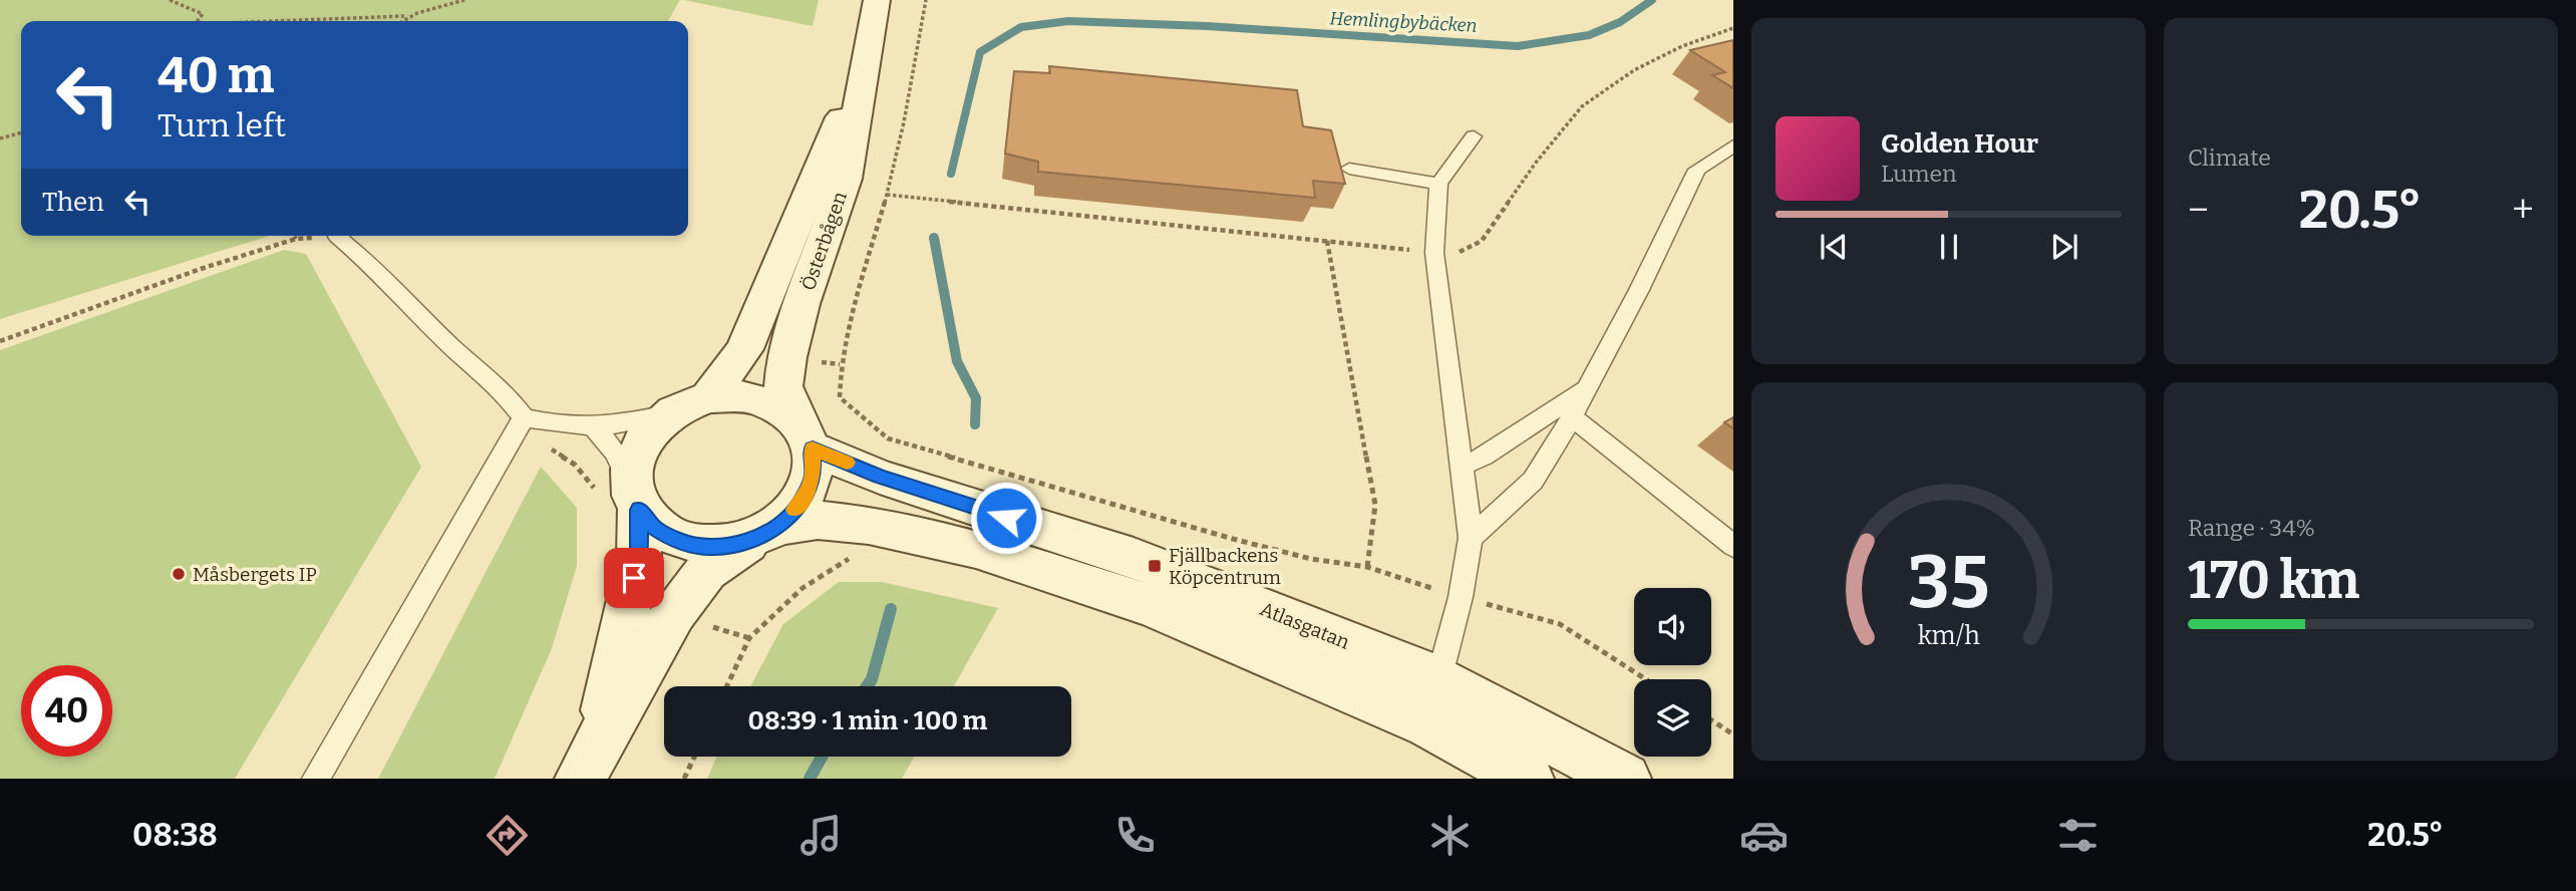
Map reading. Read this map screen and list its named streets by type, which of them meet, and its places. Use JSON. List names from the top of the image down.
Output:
{
  "streets": {
    "main road": ["Österbågen", "Atlasgatan"]
  },
  "crossings": [
    ["Österbågen", "Atlasgatan"]
  ],
  "water": ["Hemlingbybäcken"],
  "places": {
    "transit": ["Fjällbackens Köpcentrum"],
    "other": ["Måsbergets IP"]
  },
  "page": {
    "tile": [
      "Climate",
      ["Range · 34%", "170 km"]
    ],
    "turn": ["40 m", "Turn left"],
    "song": ["Golden Hour", "Lumen"],
    "then": "Then",
    "heat": ["−", "20.5°", "+"],
    "limit": "40",
    "trip": "08:39 · 1 min · 100 m",
    "tabs": ["08:38", "20.5°"],
    "gauge": ["35", "km/h"]
  }
}
